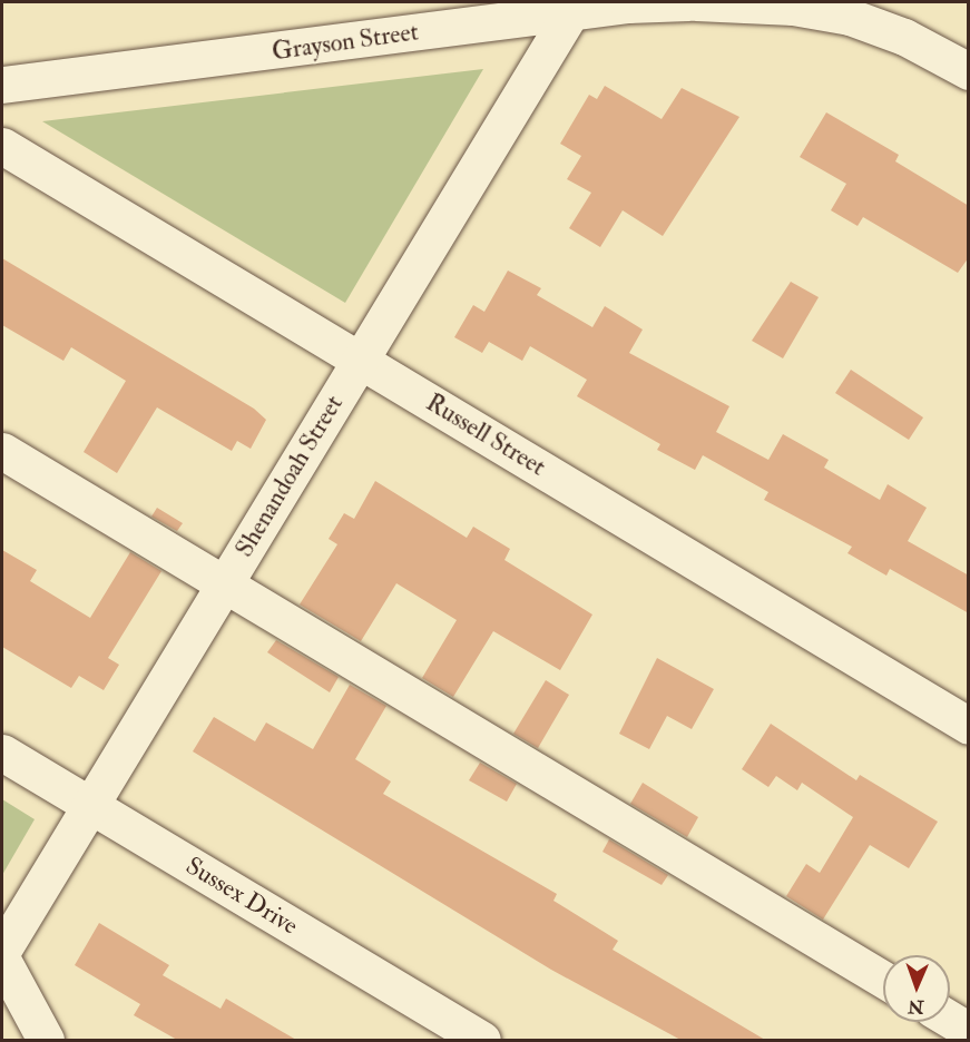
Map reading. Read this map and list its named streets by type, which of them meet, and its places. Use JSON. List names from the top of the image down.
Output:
{
  "streets": {
    "street": [
      "Grayson Street",
      "Russell Street",
      "Shenandoah Street",
      "Sussex Drive"
    ]
  },
  "crossings": [
    ["Grayson Street", "Shenandoah Street"],
    ["Russell Street", "Shenandoah Street"],
    ["Shenandoah Street", "Sussex Drive"]
  ],
  "north": "bottom"
}
